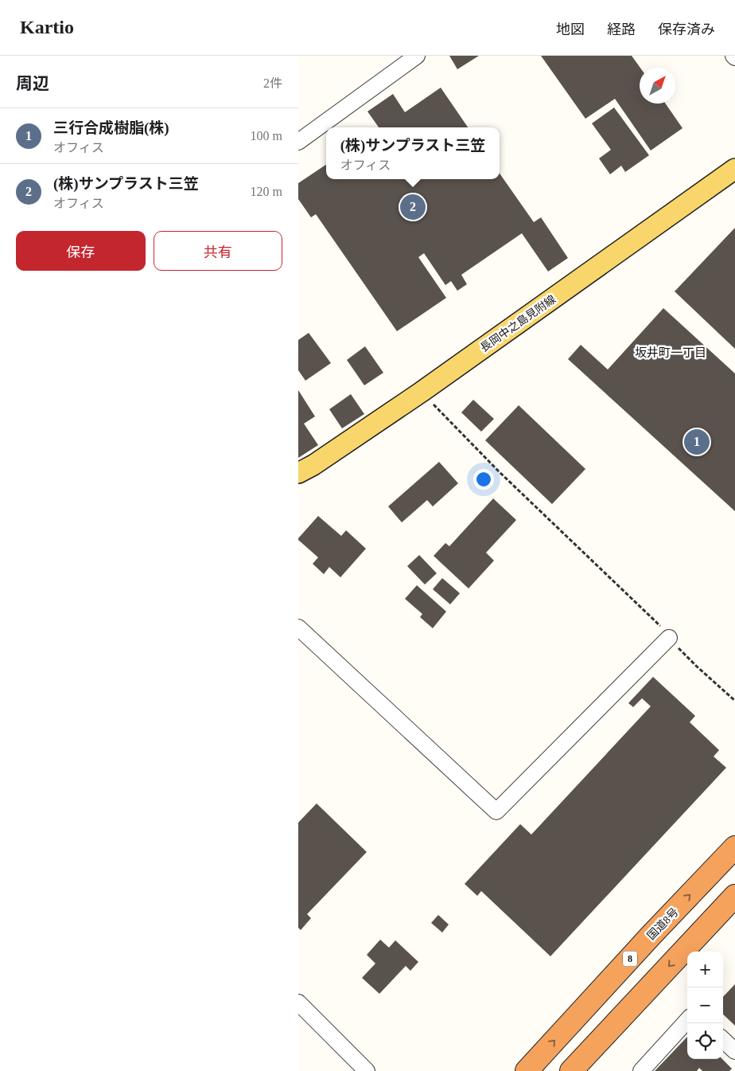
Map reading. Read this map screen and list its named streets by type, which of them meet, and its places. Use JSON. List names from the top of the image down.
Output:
{
  "streets": {
    "highway": ["国道8号", "8"],
    "main road": ["長岡中之島見附線"]
  },
  "districts": ["坂井町一丁目"],
  "north": "top right",
  "page": {
    "header": "Kartio",
    "nav": ["地図", "経路", "保存済み"],
    "heading": ["周辺", "2件"],
    "list": [
      {
        "mark": "1",
        "name": "三行合成樹脂(株)",
        "note": "オフィス",
        "value": "100 m"
      },
      {
        "mark": "2",
        "name": "(株)サンプラスト三笠",
        "note": "オフィス",
        "value": "120 m"
      }
    ],
    "popup": ["(株)サンプラスト三笠", "オフィス"],
    "pins": ["2", "1"],
    "buttons": ["保存", "共有"],
    "map_buttons": ["+", "−"]
  }
}
